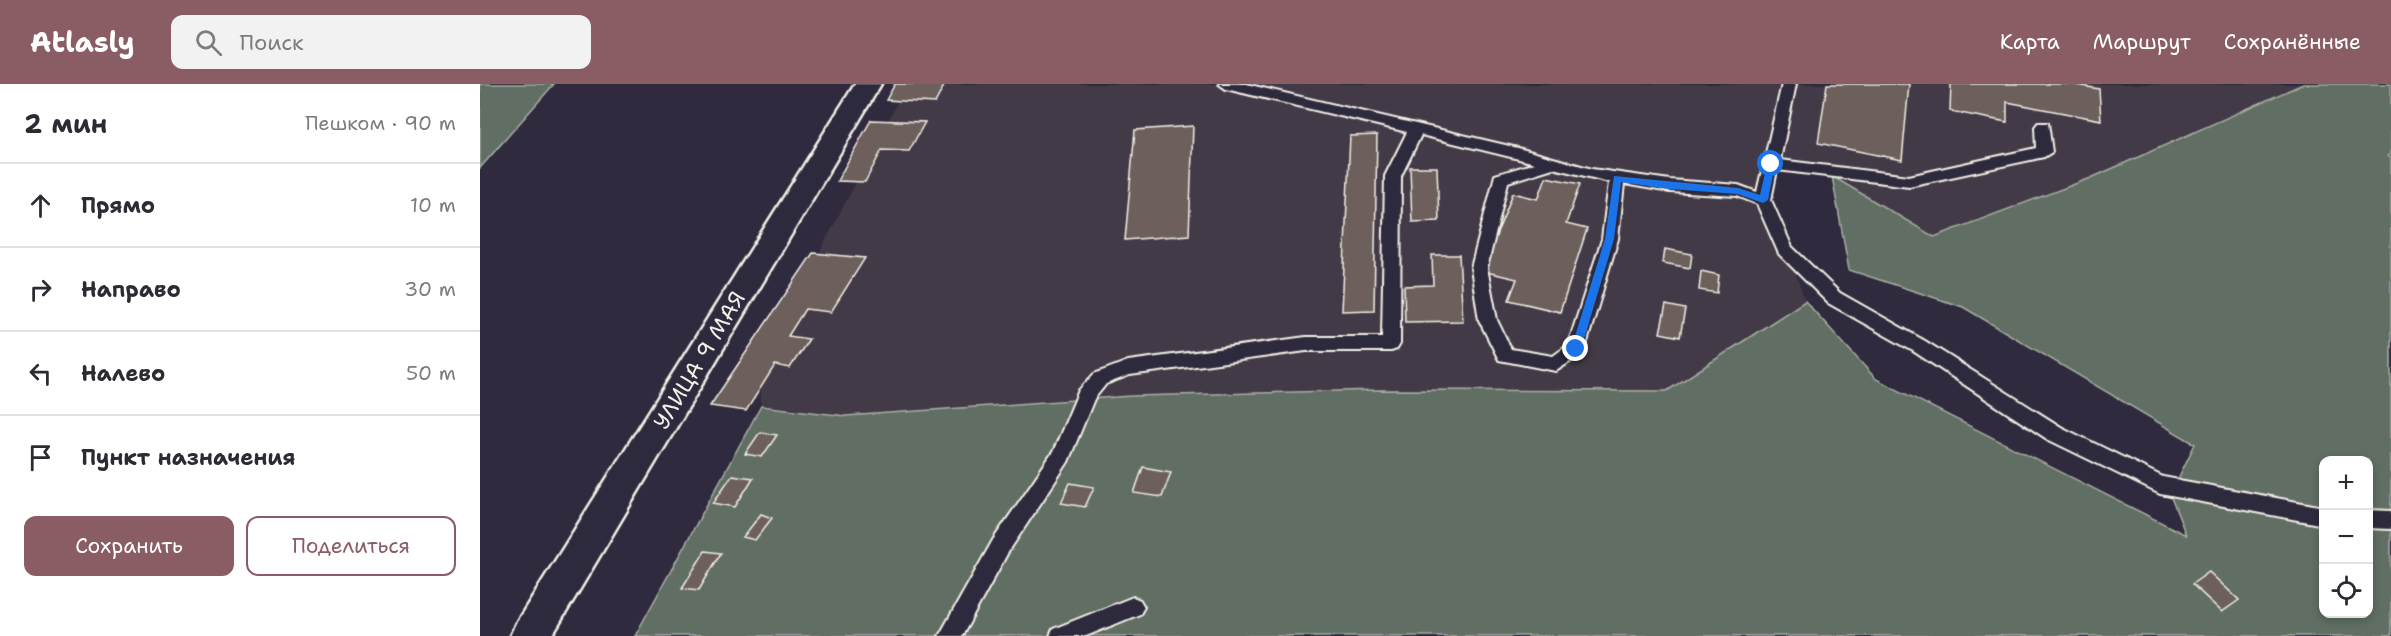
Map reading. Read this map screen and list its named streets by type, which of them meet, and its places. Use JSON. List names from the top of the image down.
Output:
{
  "streets": {
    "main road": ["УЛИЦА 9 МАЯ"]
  },
  "page": {
    "header": "Atlasly",
    "search": "Поиск",
    "nav": ["Карта", "Маршрут", "Сохранённые"],
    "heading": ["2 мин", "Пешком · 90 m"],
    "list": [
      ["Прямо", "10 m"],
      ["Направо", "30 m"],
      ["Налево", "50 m"],
      "Пункт назначения"
    ],
    "map_buttons": ["+", "−"],
    "buttons": ["Сохранить", "Поделиться"]
  }
}
